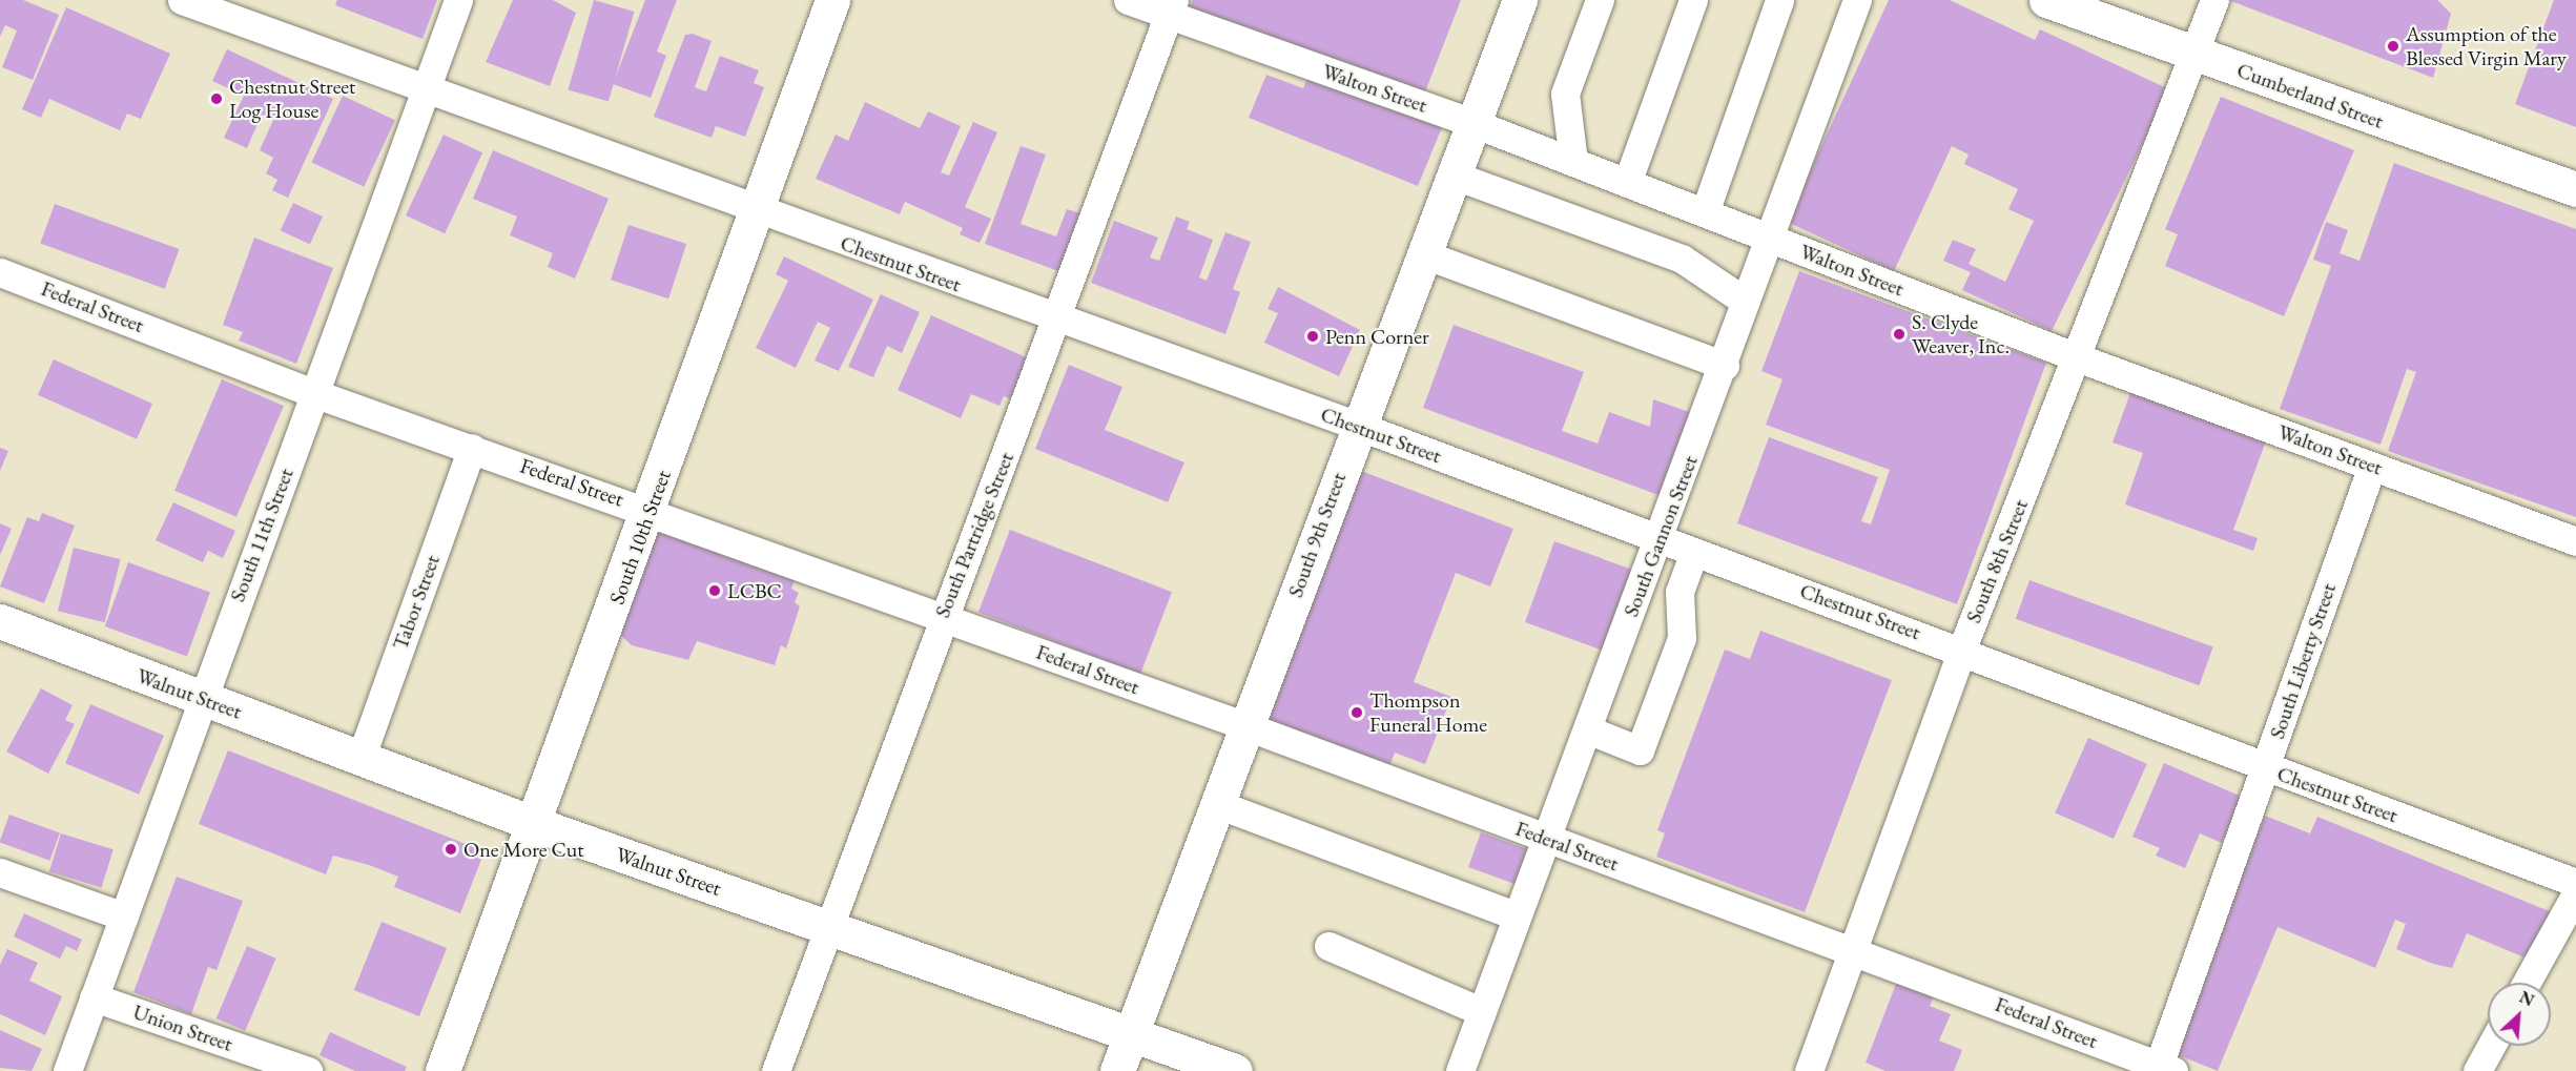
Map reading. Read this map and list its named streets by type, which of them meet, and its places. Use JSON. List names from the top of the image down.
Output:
{
  "streets": {
    "highway": [
      "Cumberland Street",
      "South 9th Street",
      "South 10th Street",
      "Walnut Street"
    ],
    "street": [
      "Walton Street",
      "Chestnut Street",
      "Federal Street",
      "South 11th Street",
      "South Partridge Street",
      "South Gannon Street",
      "South 8th Street",
      "Tabor Street",
      "South Liberty Street",
      "Union Street"
    ]
  },
  "crossings": [
    ["Walton Street", "South Partridge Street"],
    ["Walton Street", "South 9th Street"],
    ["Walton Street", "South Gannon Street"],
    ["Walton Street", "South 8th Street"],
    ["Walton Street", "South Liberty Street"],
    ["Cumberland Street", "South 8th Street"],
    ["Chestnut Street", "South 11th Street"],
    ["Chestnut Street", "South Partridge Street"],
    ["Chestnut Street", "South 9th Street"],
    ["Chestnut Street", "South Gannon Street"],
    ["Chestnut Street", "South 10th Street"],
    ["Chestnut Street", "South 8th Street"],
    ["Chestnut Street", "South Liberty Street"],
    ["Federal Street", "South 11th Street"],
    ["Federal Street", "South Partridge Street"],
    ["Federal Street", "South 9th Street"],
    ["Federal Street", "South Gannon Street"],
    ["Federal Street", "South 10th Street"],
    ["Federal Street", "South 8th Street"],
    ["Federal Street", "Tabor Street"],
    ["Federal Street", "South Liberty Street"],
    ["South 11th Street", "Walnut Street"],
    ["South 11th Street", "Union Street"],
    ["South Partridge Street", "Walnut Street"],
    ["South 9th Street", "Walnut Street"],
    ["South 10th Street", "Walnut Street"],
    ["Tabor Street", "Walnut Street"]
  ],
  "places": [
    "Assumption of the Blessed Virgin Mary",
    "Chestnut Street Log House",
    "S. Clyde Weaver, Inc.",
    "Penn Corner",
    "LCBC",
    "Thompson Funeral Home",
    "One More Cut"
  ],
  "north": "top right"
}
